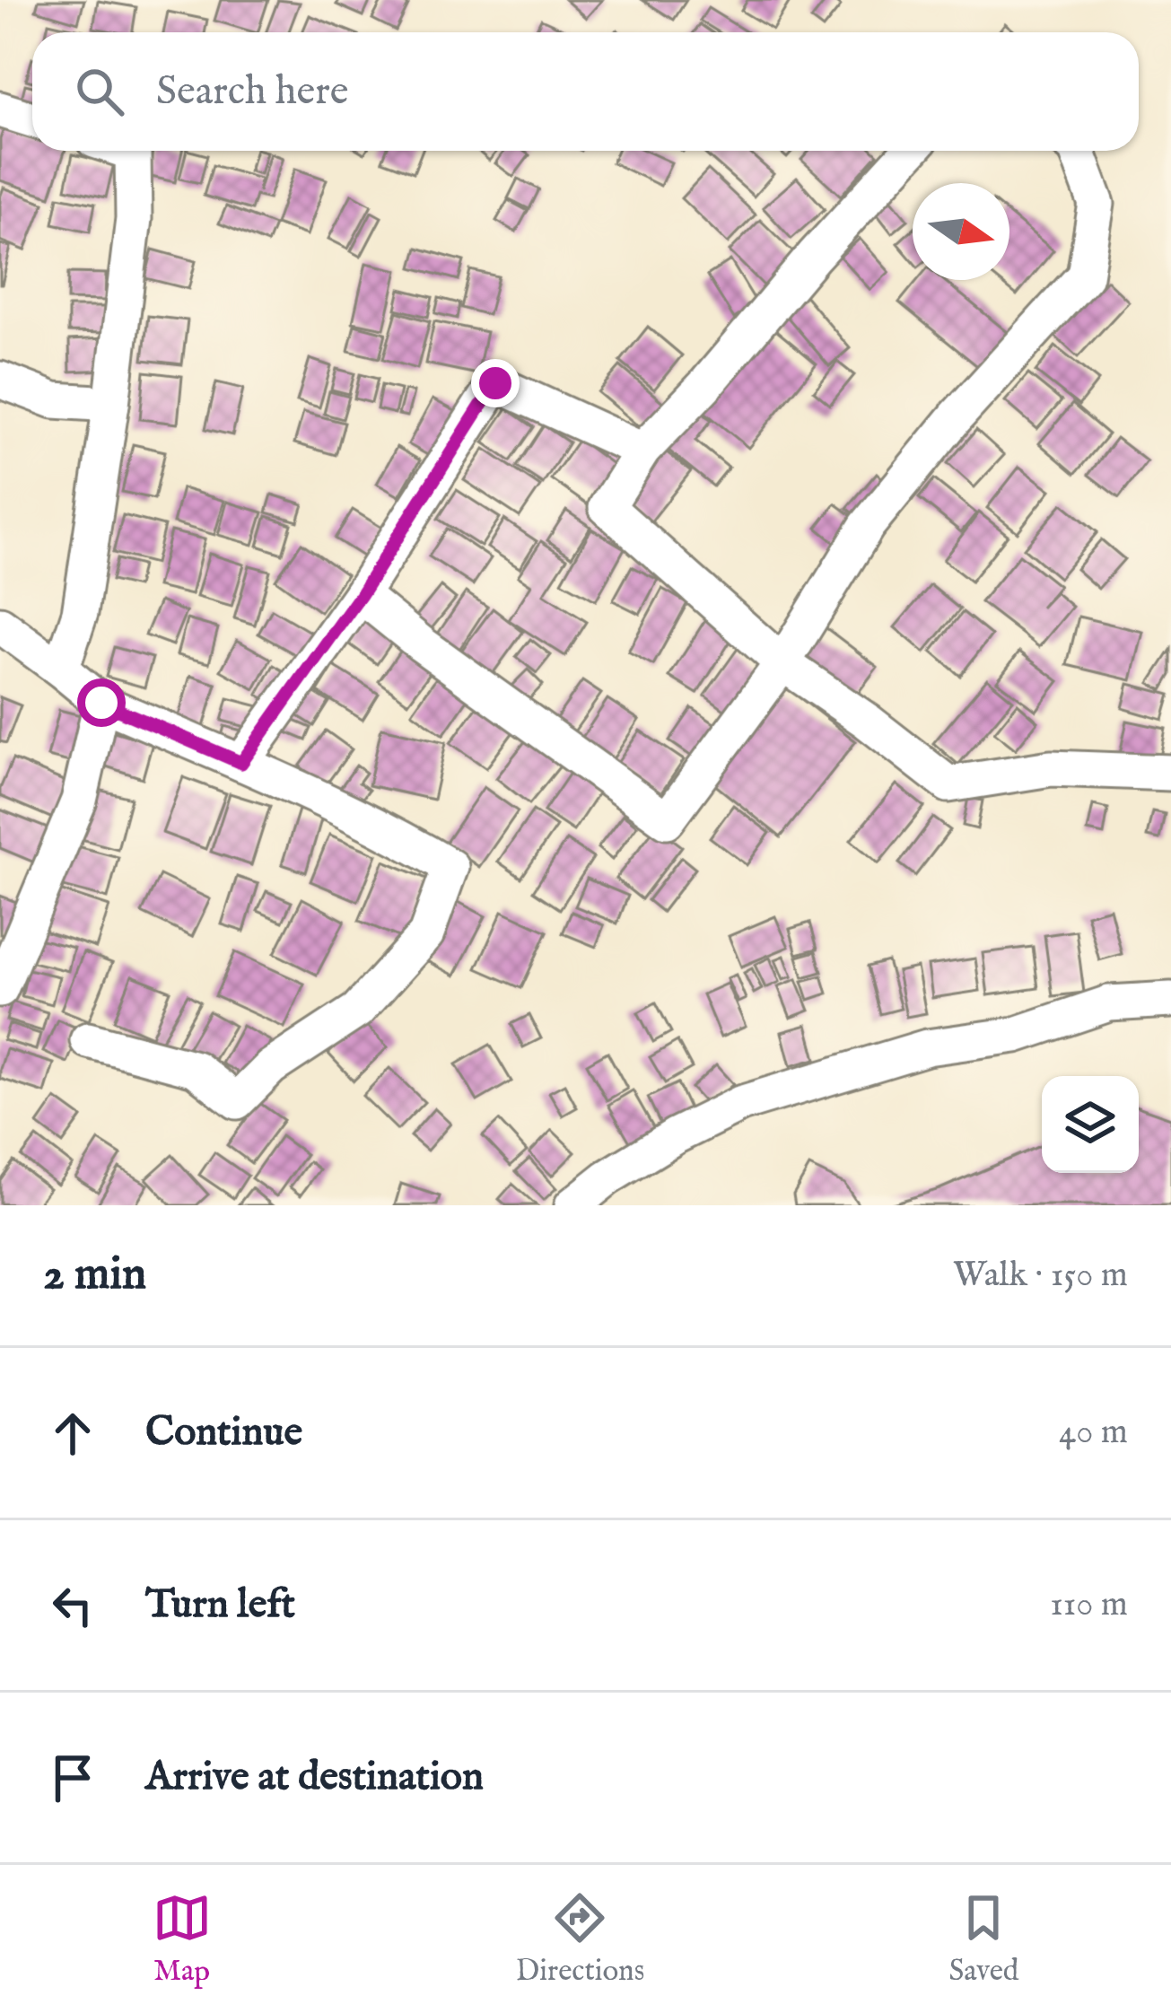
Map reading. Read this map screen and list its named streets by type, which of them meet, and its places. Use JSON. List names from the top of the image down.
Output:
{
  "north": "right",
  "page": {
    "search": "Search here",
    "heading": ["2 min", "Walk · 150 m"],
    "list": [
      ["Continue", "40 m"],
      ["Turn left", "110 m"],
      "Arrive at destination"
    ],
    "nav": ["Map", "Directions", "Saved"]
  }
}
